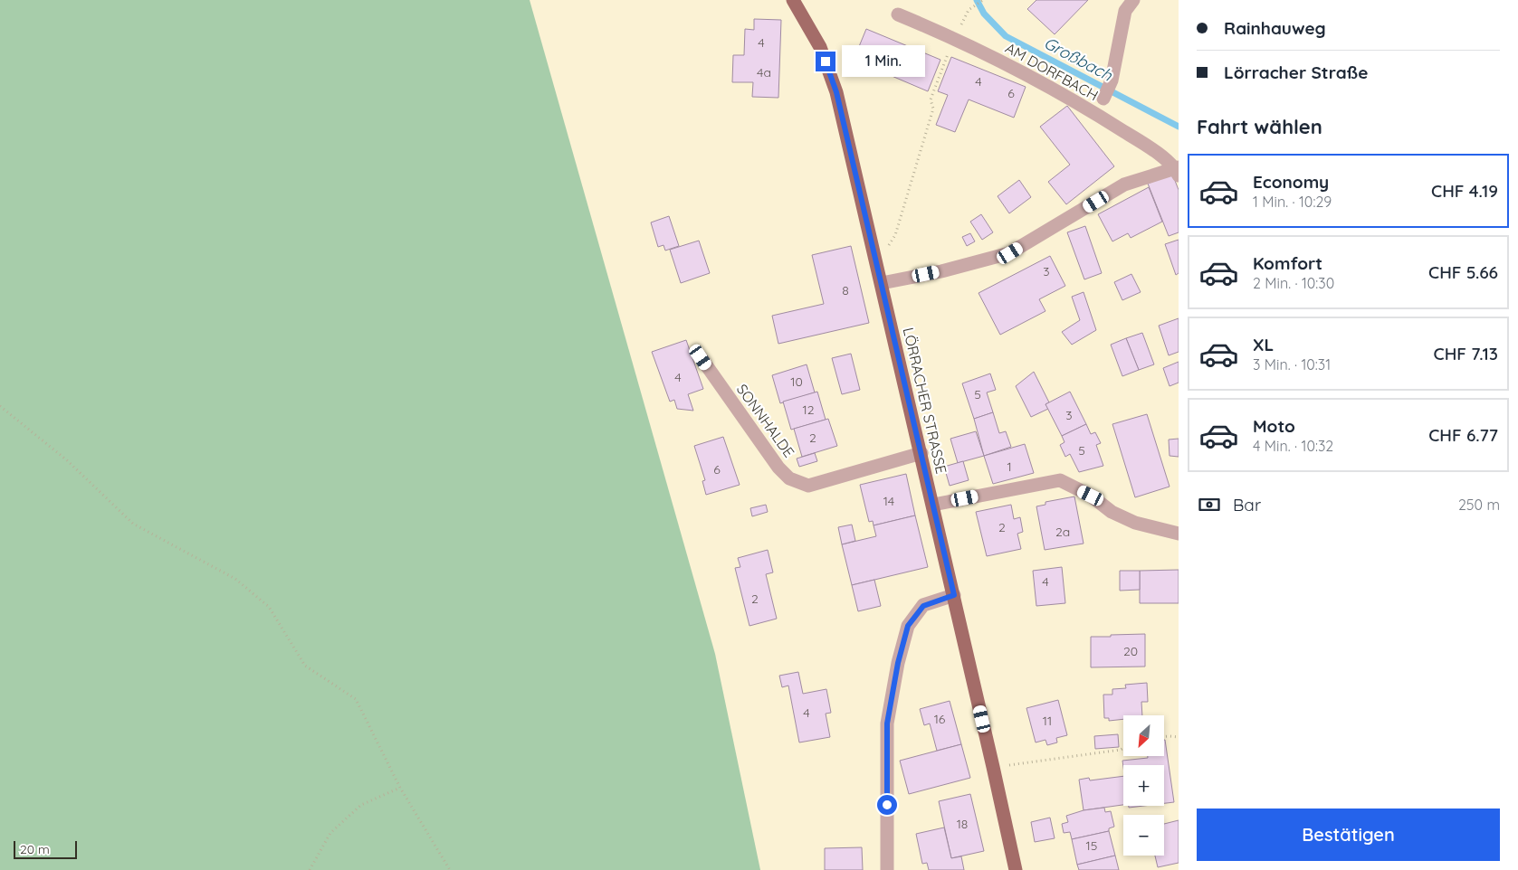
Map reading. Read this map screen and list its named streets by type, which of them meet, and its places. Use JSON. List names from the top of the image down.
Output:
{
  "streets": {
    "main road": ["LÖRRACHER STRASSE"],
    "street": ["AM DORFBACH", "SONNHALDE"]
  },
  "crossings": [
    ["LÖRRACHER STRASSE", "SONNHALDE"]
  ],
  "water": ["Großbach"],
  "house_numbers": [
    "4",
    "4a",
    "4",
    "6",
    "3",
    "8",
    "4",
    "10",
    "5",
    "12",
    "3",
    "2",
    "5",
    "1",
    "6",
    "14",
    "2",
    "2a",
    "4",
    "2",
    "20",
    "4",
    "16",
    "11",
    "18",
    "15"
  ],
  "scale_bar": "20 m",
  "north": "bottom left",
  "page": {
    "banner": ["Rainhauweg", "Lörracher Straße"],
    "bubble": "1 Min.",
    "heading": "Fahrt wählen",
    "list": [
      {
        "name": "Economy",
        "note": "1 Min. · 10:29",
        "value": "CHF 4.19"
      },
      {
        "name": "Komfort",
        "note": "2 Min. · 10:30",
        "value": "CHF 5.66"
      },
      {
        "name": "XL",
        "note": "3 Min. · 10:31",
        "value": "CHF 7.13"
      },
      {
        "name": "Moto",
        "note": "4 Min. · 10:32",
        "value": "CHF 6.77"
      }
    ],
    "pay": ["Bar", "250 m"],
    "map_buttons": ["+", "−"],
    "buttons": "Bestätigen",
    "scale": "20 m"
  }
}
